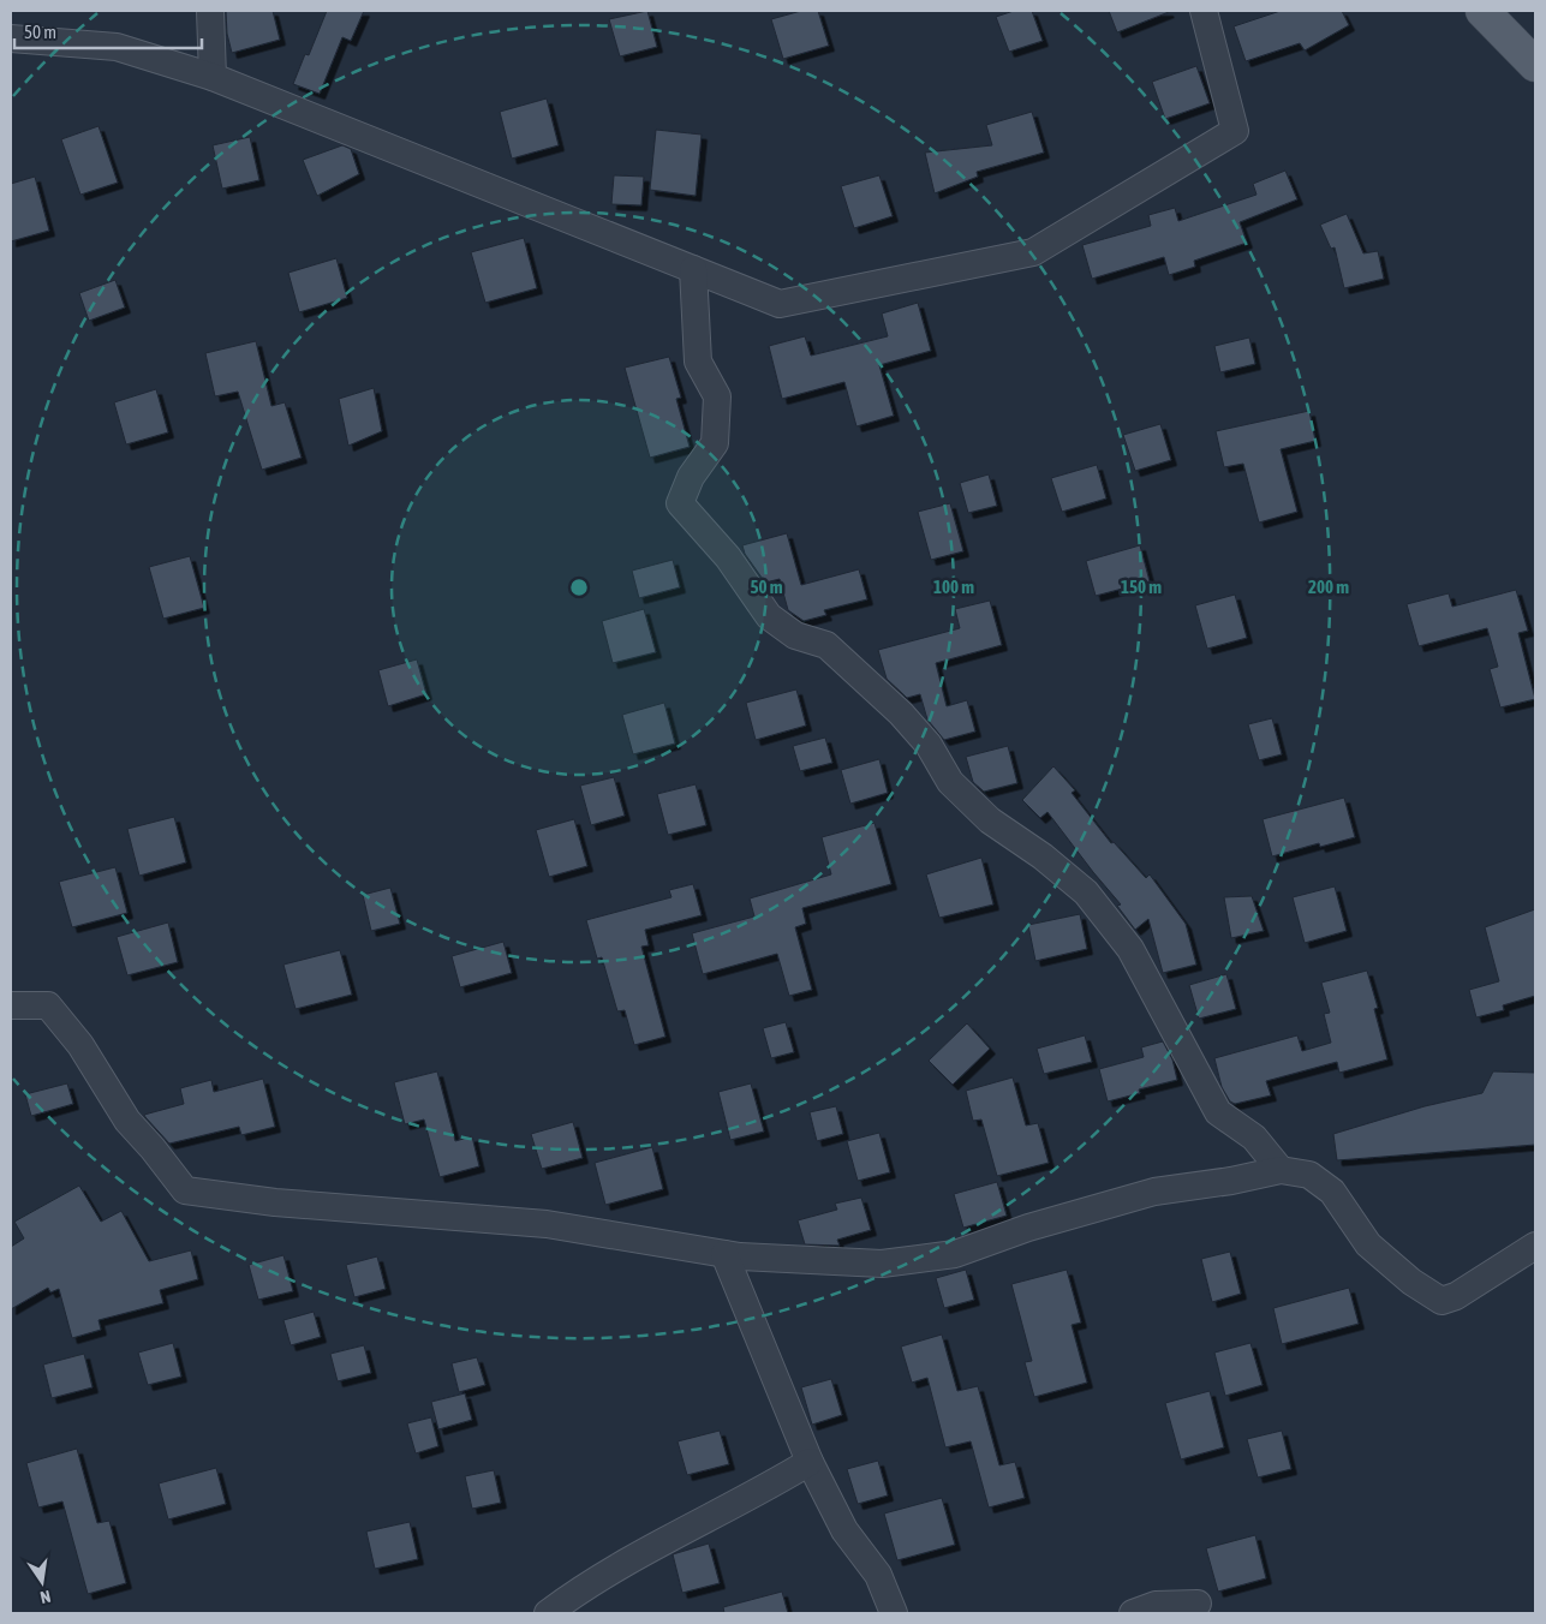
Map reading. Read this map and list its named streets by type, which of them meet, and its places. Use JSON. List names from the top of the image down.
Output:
{
  "scale_bar": "50 m",
  "north": "bottom",
  "rings": [
    "50 m",
    "100 m",
    "150 m",
    "200 m"
  ]
}
